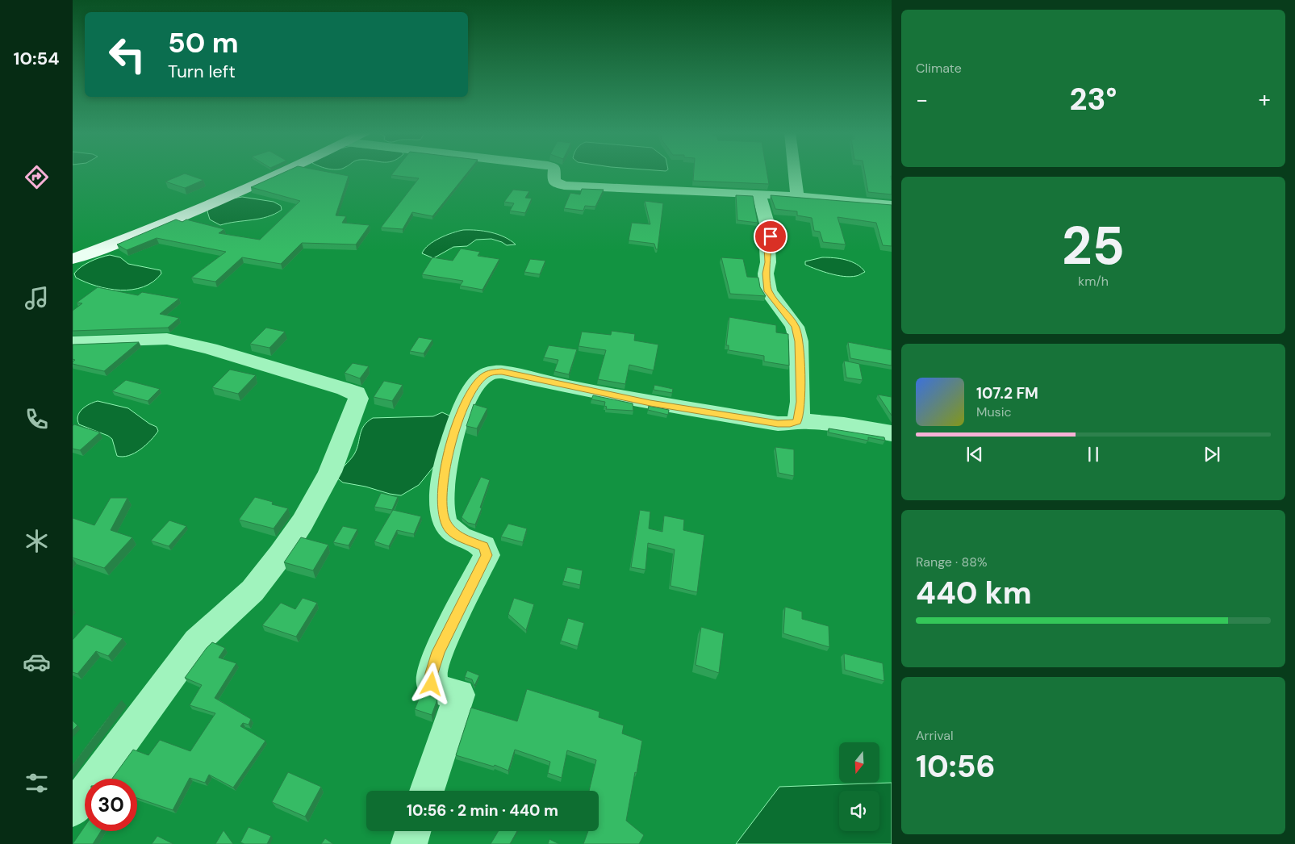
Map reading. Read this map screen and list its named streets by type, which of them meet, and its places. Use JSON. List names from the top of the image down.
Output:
{
  "north": "bottom",
  "page": {
    "tabs": "10:54",
    "tile": [
      "Climate",
      ["25", "km/h"],
      ["Range · 88%", "440 km"],
      ["Arrival", "10:56"]
    ],
    "turn": ["50 m", "Turn left"],
    "heat": ["−", "23°", "+"],
    "song": ["107.2 FM", "Music"],
    "limit": "30",
    "trip": "10:56 · 2 min · 440 m"
  }
}
